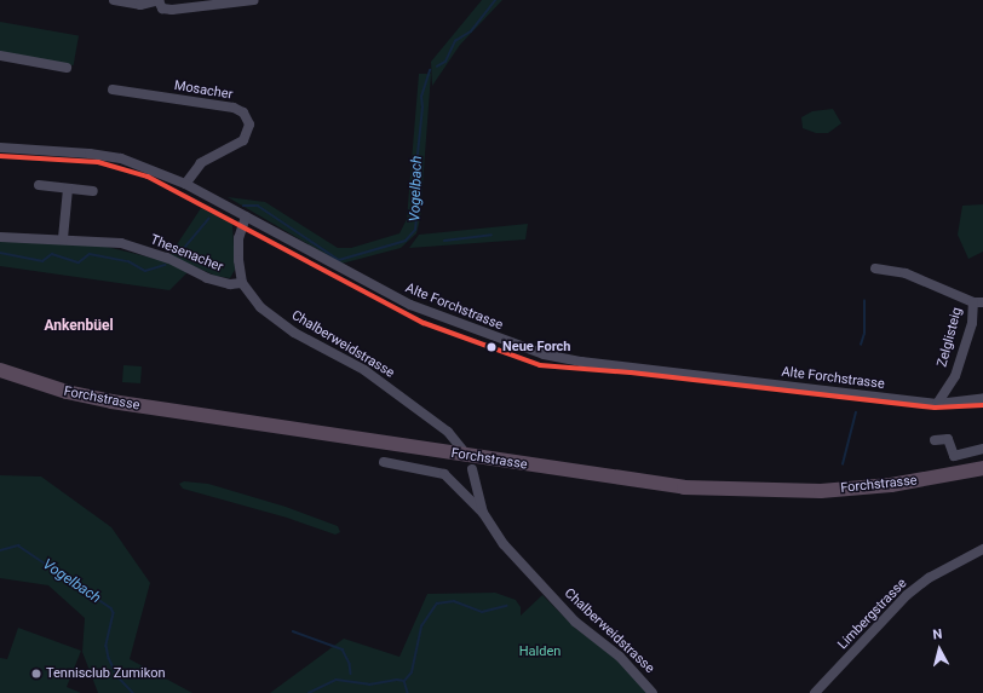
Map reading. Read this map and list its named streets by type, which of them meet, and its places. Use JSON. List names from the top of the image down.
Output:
{
  "streets": {
    "highway": ["Forchstrasse"],
    "street": [
      "Mosacher",
      "Thesenacher",
      "Alte Forchstrasse",
      "Zelglisteig",
      "Chalberweidstrasse",
      "Limbergstrasse"
    ]
  },
  "crossings": [
    ["Mosacher", "Alte Forchstrasse"],
    ["Thesenacher", "Chalberweidstrasse"],
    ["Alte Forchstrasse", "Zelglisteig"],
    ["Alte Forchstrasse", "Chalberweidstrasse"]
  ],
  "districts": ["Ankenbüel"],
  "water": ["Vogelbach"],
  "parks": ["Halden"],
  "places": ["Neue Forch", "Tennisclub Zumikon"],
  "north": "top"
}
